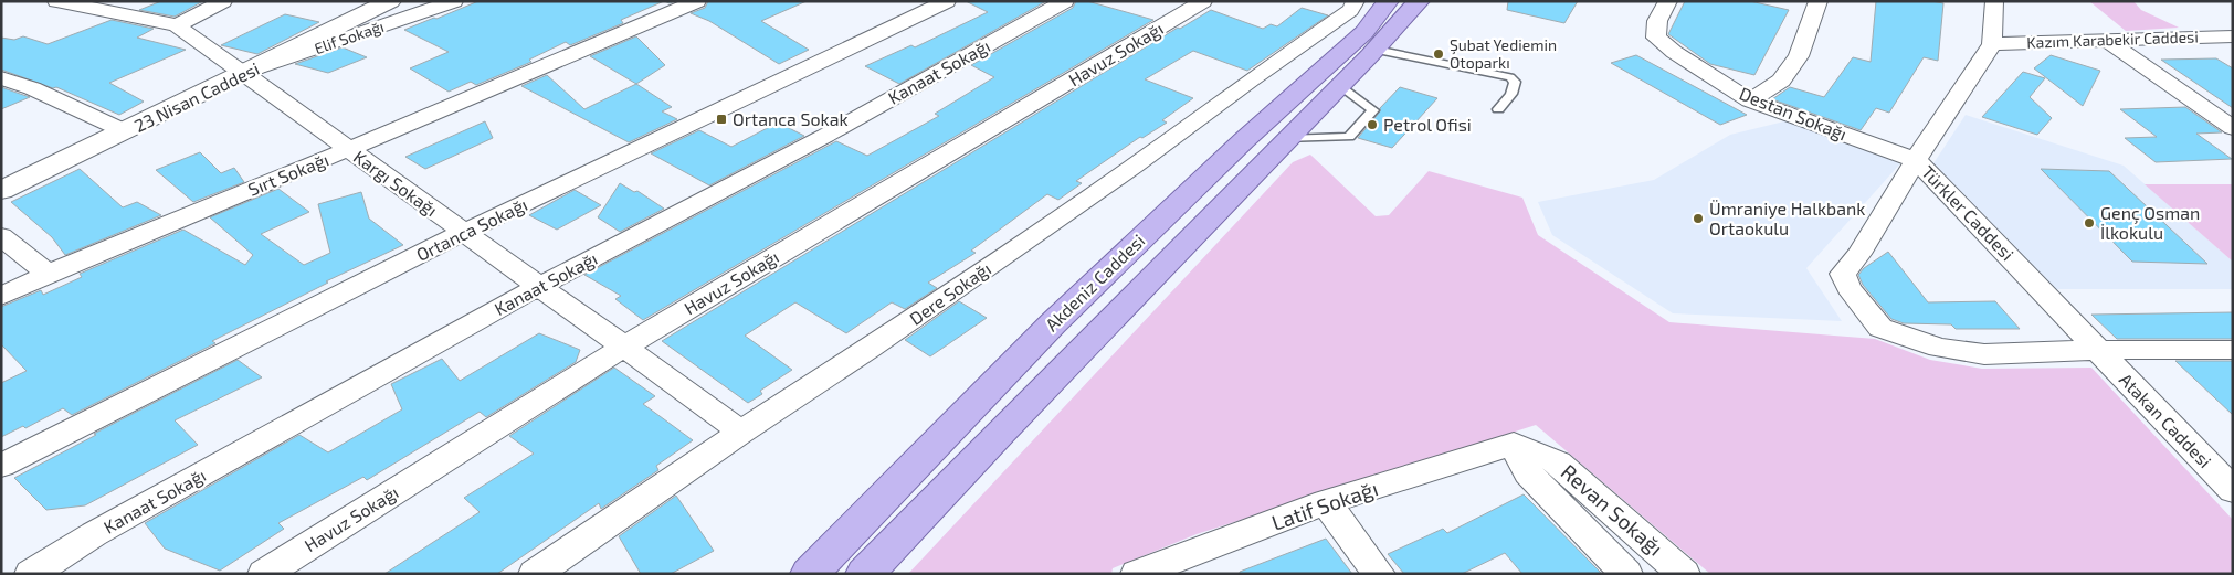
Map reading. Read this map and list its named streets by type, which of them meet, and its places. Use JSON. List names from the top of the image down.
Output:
{
  "streets": {
    "main road": ["Akdeniz Caddesi"],
    "street": [
      "Elif Sokağı",
      "Kazım Karabekir Caddesi",
      "Havuz Sokağı",
      "Kanaat Sokağı",
      "23 Nisan Caddesi",
      "Destan Sokağı",
      "Sırt Sokağı",
      "Kargı Sokağı",
      "Türkler Caddesi",
      "Ortanca Sokağı",
      "Dere Sokağı",
      "Atakan Caddesi",
      "Latif Sokağı",
      "Revan Sokağı"
    ]
  },
  "crossings": [
    ["Elif Sokağı", "23 Nisan Caddesi"],
    ["Elif Sokağı", "Kargı Sokağı"],
    ["Kazım Karabekir Caddesi", "Türkler Caddesi"],
    ["Havuz Sokağı", "Kargı Sokağı"],
    ["Kanaat Sokağı", "Kargı Sokağı"],
    ["23 Nisan Caddesi", "Kargı Sokağı"],
    ["Destan Sokağı", "Türkler Caddesi"],
    ["Sırt Sokağı", "Kargı Sokağı"],
    ["Kargı Sokağı", "Ortanca Sokağı"],
    ["Kargı Sokağı", "Dere Sokağı"],
    ["Türkler Caddesi", "Atakan Caddesi"],
    ["Latif Sokağı", "Revan Sokağı"]
  ],
  "places": {
    "other": [
      "Şubat Yediemin Otoparkı",
      "Petrol Ofisi",
      "Ümraniye Halkbank Ortaokulu",
      "Genç Osman İlkokulu"
    ],
    "transit": ["Ortanca Sokak"]
  }
}
